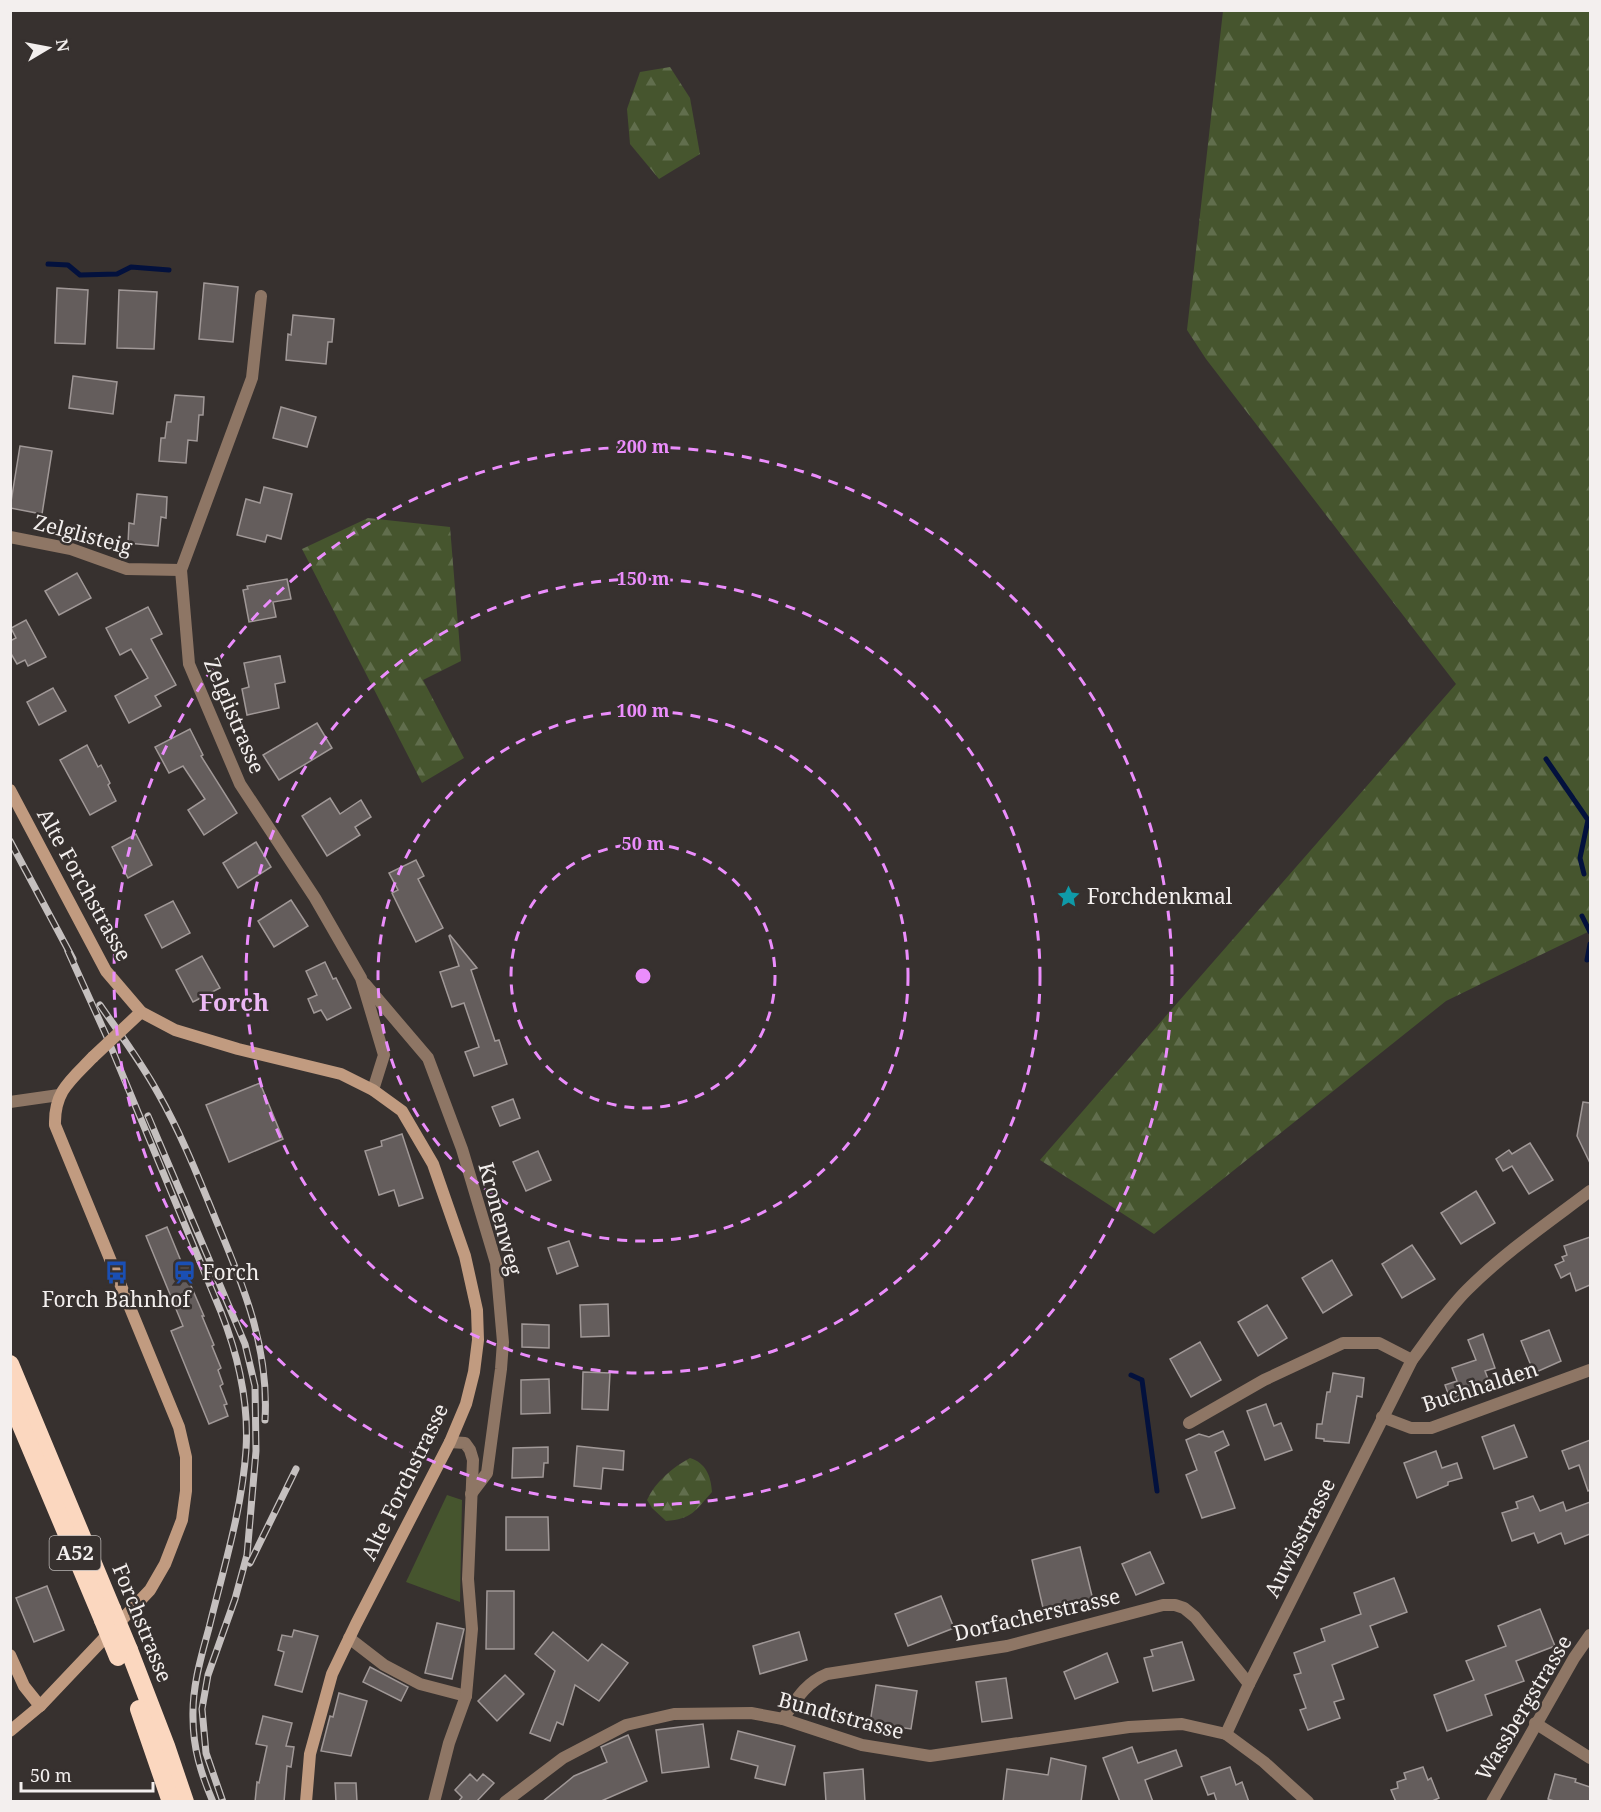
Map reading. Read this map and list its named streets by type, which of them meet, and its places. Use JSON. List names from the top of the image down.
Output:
{
  "streets": {
    "highway": ["A52", "Forchstrasse"],
    "street": [
      "Zelglisteig",
      "Zelglistrasse",
      "Alte Forchstrasse",
      "Kronenweg",
      "Buchhalden",
      "Auwisstrasse",
      "Dorfacherstrasse",
      "Wassbergstrasse",
      "Bundtstrasse"
    ]
  },
  "crossings": [
    ["Zelglisteig", "Zelglistrasse"],
    ["Zelglistrasse", "Alte Forchstrasse"],
    ["Zelglistrasse", "Kronenweg"],
    ["Buchhalden", "Auwisstrasse"],
    ["Auwisstrasse", "Dorfacherstrasse"],
    ["Auwisstrasse", "Bundtstrasse"],
    ["Dorfacherstrasse", "Bundtstrasse"]
  ],
  "districts": ["Forch"],
  "places": {
    "place": ["Forchdenkmal"],
    "bus stop": ["Forch Bahnhof"],
    "station": ["Forch"]
  },
  "scale_bar": "50 m",
  "north": "right",
  "rings": [
    "200 m",
    "150 m",
    "100 m",
    "50 m"
  ]
}
